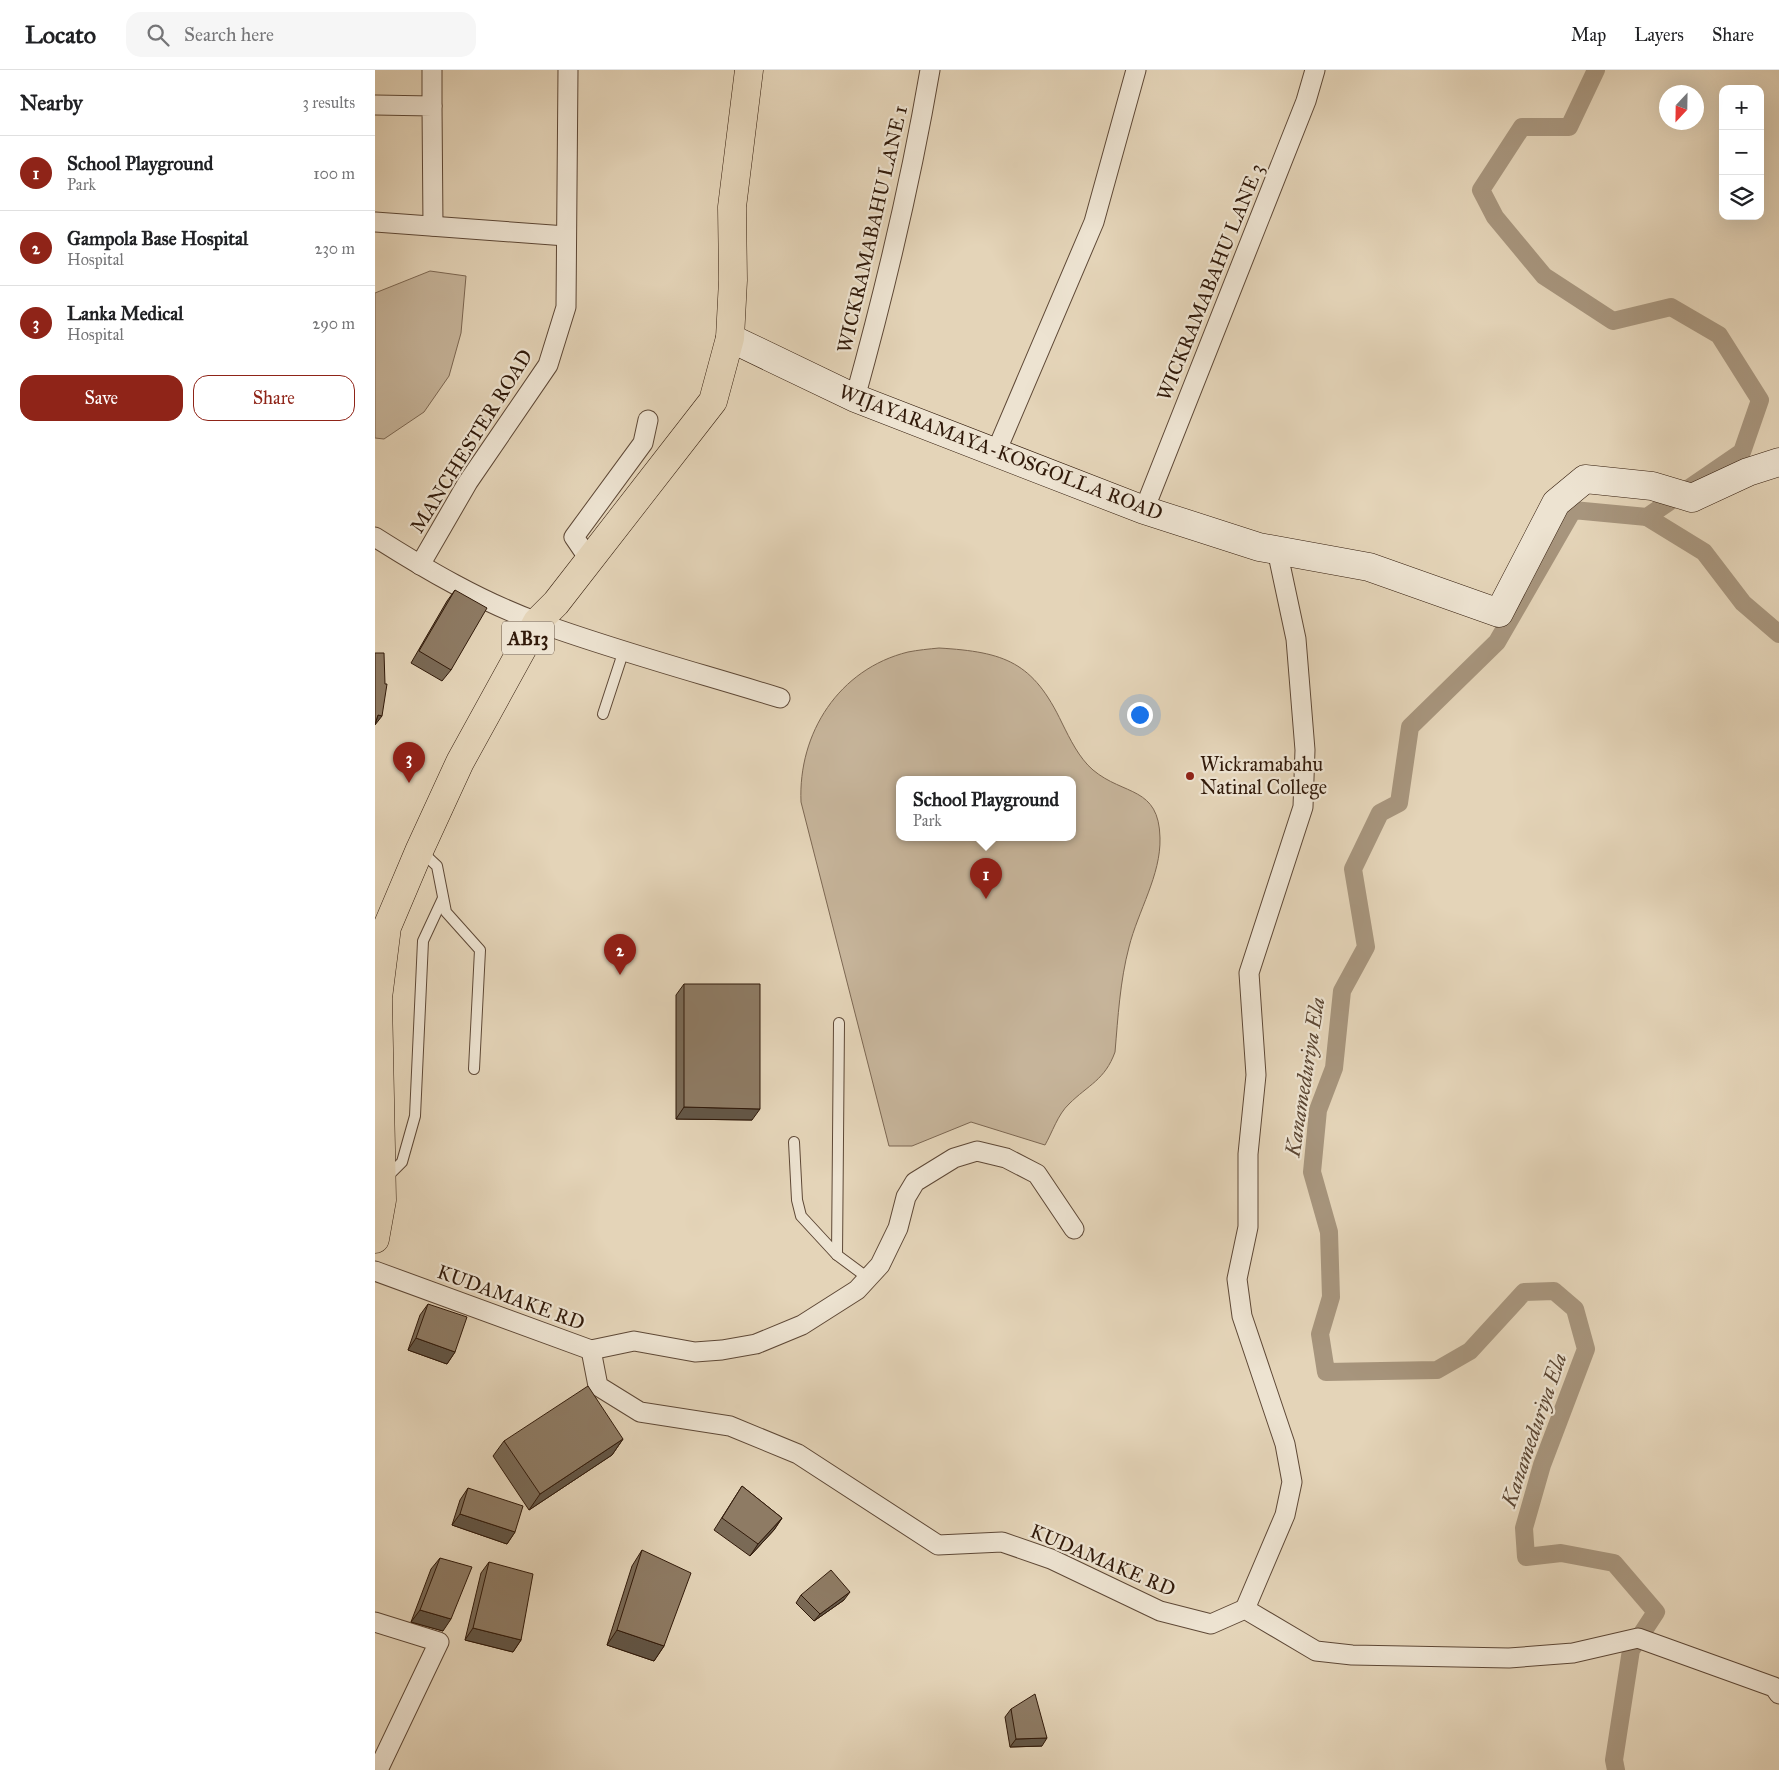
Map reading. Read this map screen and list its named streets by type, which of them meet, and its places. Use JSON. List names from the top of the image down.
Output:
{
  "streets": {
    "main road": ["AB13"],
    "street": [
      "WICKRAMABAHU LANE 1",
      "WICKRAMABAHU LANE 3",
      "MANCHESTER ROAD",
      "WIJAYARAMAYA-KOSGOLLA ROAD",
      "KUDAMAKE RD"
    ]
  },
  "crossings": [
    ["WICKRAMABAHU LANE 1", "WIJAYARAMAYA-KOSGOLLA ROAD"],
    ["WICKRAMABAHU LANE 3", "WIJAYARAMAYA-KOSGOLLA ROAD"],
    ["WIJAYARAMAYA-KOSGOLLA ROAD", "AB13"]
  ],
  "water": ["Kanameduriya Ela"],
  "places": ["Wickramabahu Natinal College"],
  "north": "bottom",
  "page": {
    "header": "Locato",
    "search": "Search here",
    "nav": ["Map", "Layers", "Share"],
    "heading": ["Nearby", "3 results"],
    "map_buttons": ["+", "−"],
    "list": [
      {
        "mark": "1",
        "name": "School Playground",
        "note": "Park",
        "value": "100 m"
      },
      {
        "mark": "2",
        "name": "Gampola Base Hospital",
        "note": "Hospital",
        "value": "230 m"
      },
      {
        "mark": "3",
        "name": "Lanka Medical",
        "note": "Hospital",
        "value": "290 m"
      }
    ],
    "buttons": ["Save", "Share"],
    "pins": ["3", "1", "2"],
    "popup": ["School Playground", "Park"]
  }
}
